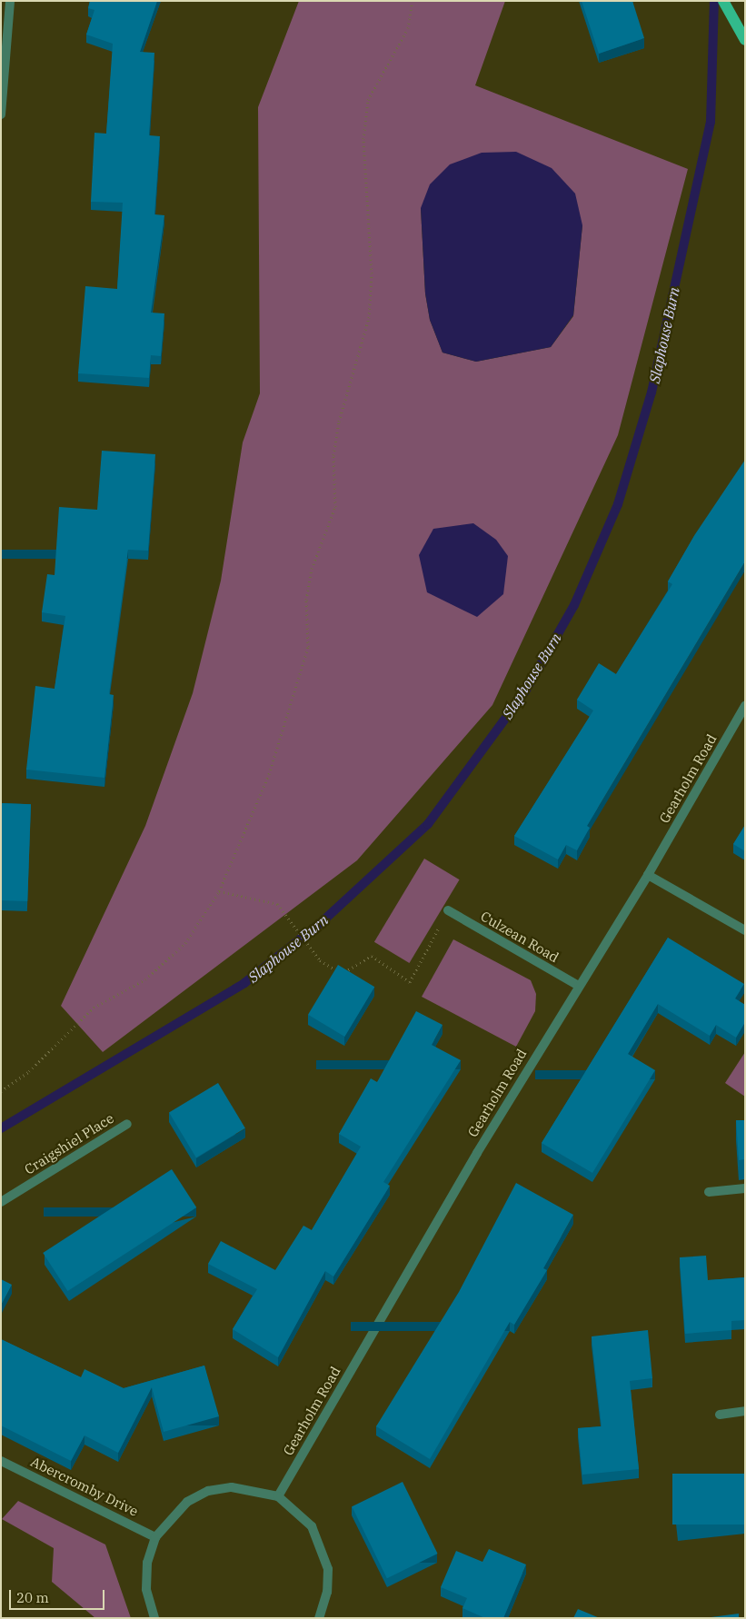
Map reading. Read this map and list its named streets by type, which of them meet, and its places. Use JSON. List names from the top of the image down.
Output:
{
  "streets": {
    "street": [
      "Gearholm Road",
      "Culzean Road",
      "Craigshiel Place",
      "Abercromby Drive"
    ]
  },
  "crossings": [
    ["Gearholm Road", "Culzean Road"]
  ],
  "water": ["Slaphouse Burn"],
  "scale_bar": "20 m"
}
